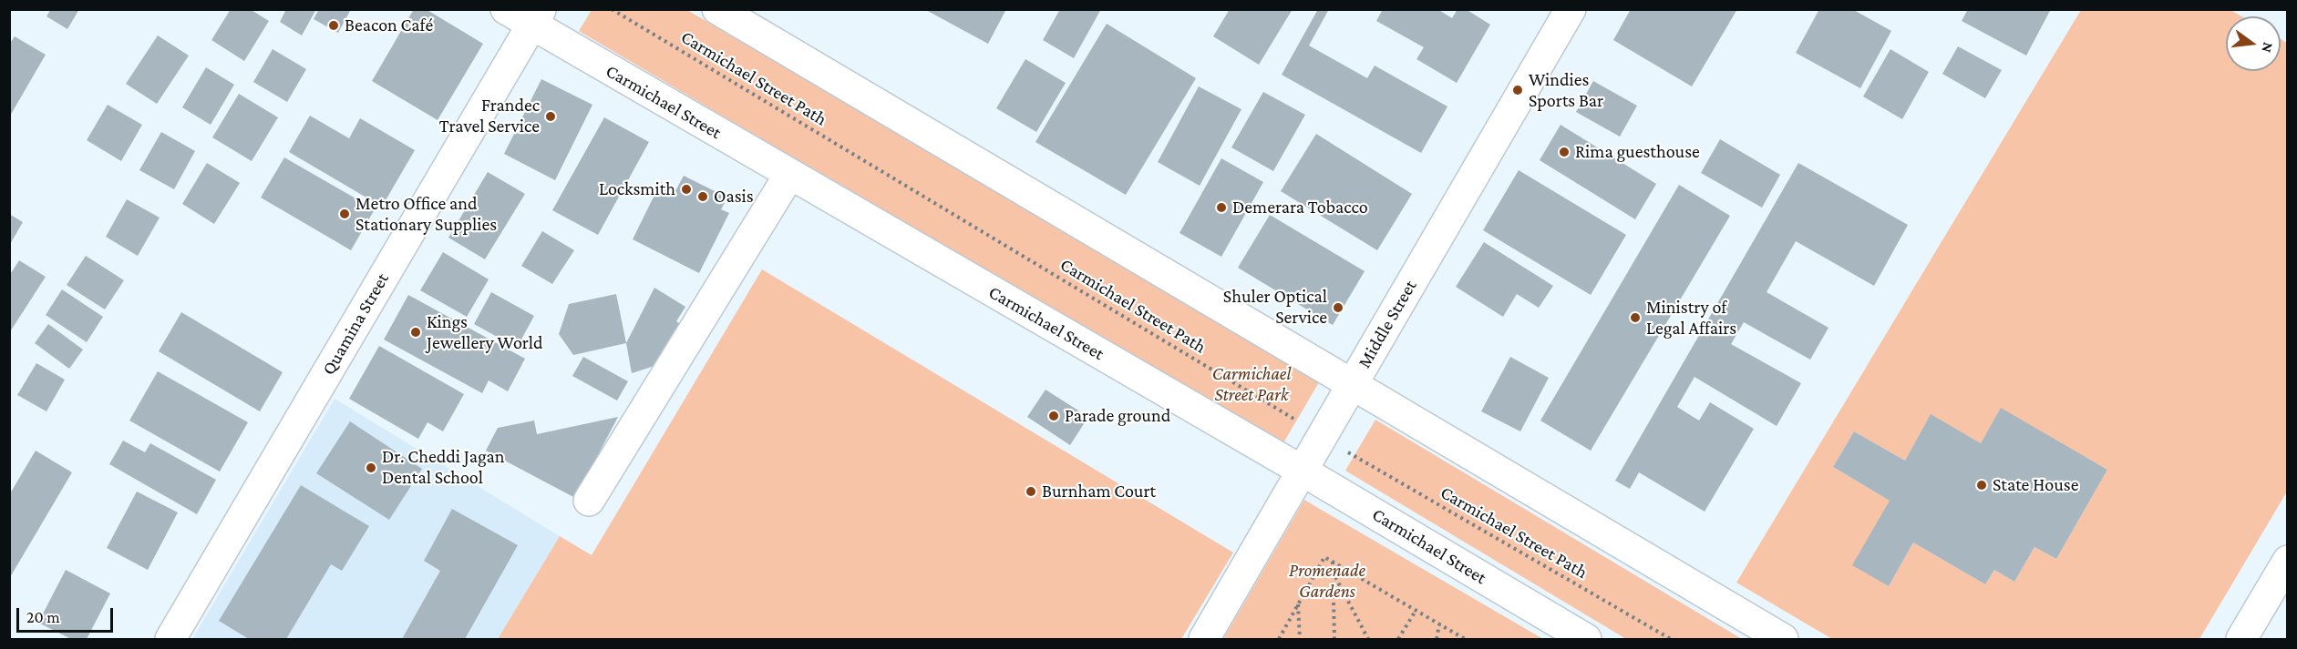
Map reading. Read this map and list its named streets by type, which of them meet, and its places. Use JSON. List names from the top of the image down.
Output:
{
  "streets": {
    "street": ["Carmichael Street", "Quamina Street", "Middle Street"],
    "path": ["Carmichael Street Path"]
  },
  "crossings": [
    ["Carmichael Street Path", "Middle Street"],
    ["Carmichael Street", "Quamina Street"],
    ["Carmichael Street", "Middle Street"]
  ],
  "parks": ["Carmichael Street Park", "Promenade Gardens"],
  "places": [
    "Beacon Café",
    "Windies Sports Bar",
    "Frandec Travel Service",
    "Rima guesthouse",
    "Locksmith",
    "Oasis",
    "Demerara Tobacco",
    "Metro Office and Stationary Supplies",
    "Shuler Optical Service",
    "Ministry of Legal Affairs",
    "Kings Jewellery World",
    "Parade ground",
    "Dr. Cheddi Jagan Dental School",
    "State House",
    "Burnham Court"
  ],
  "scale_bar": "20 m",
  "north": "right"
}
